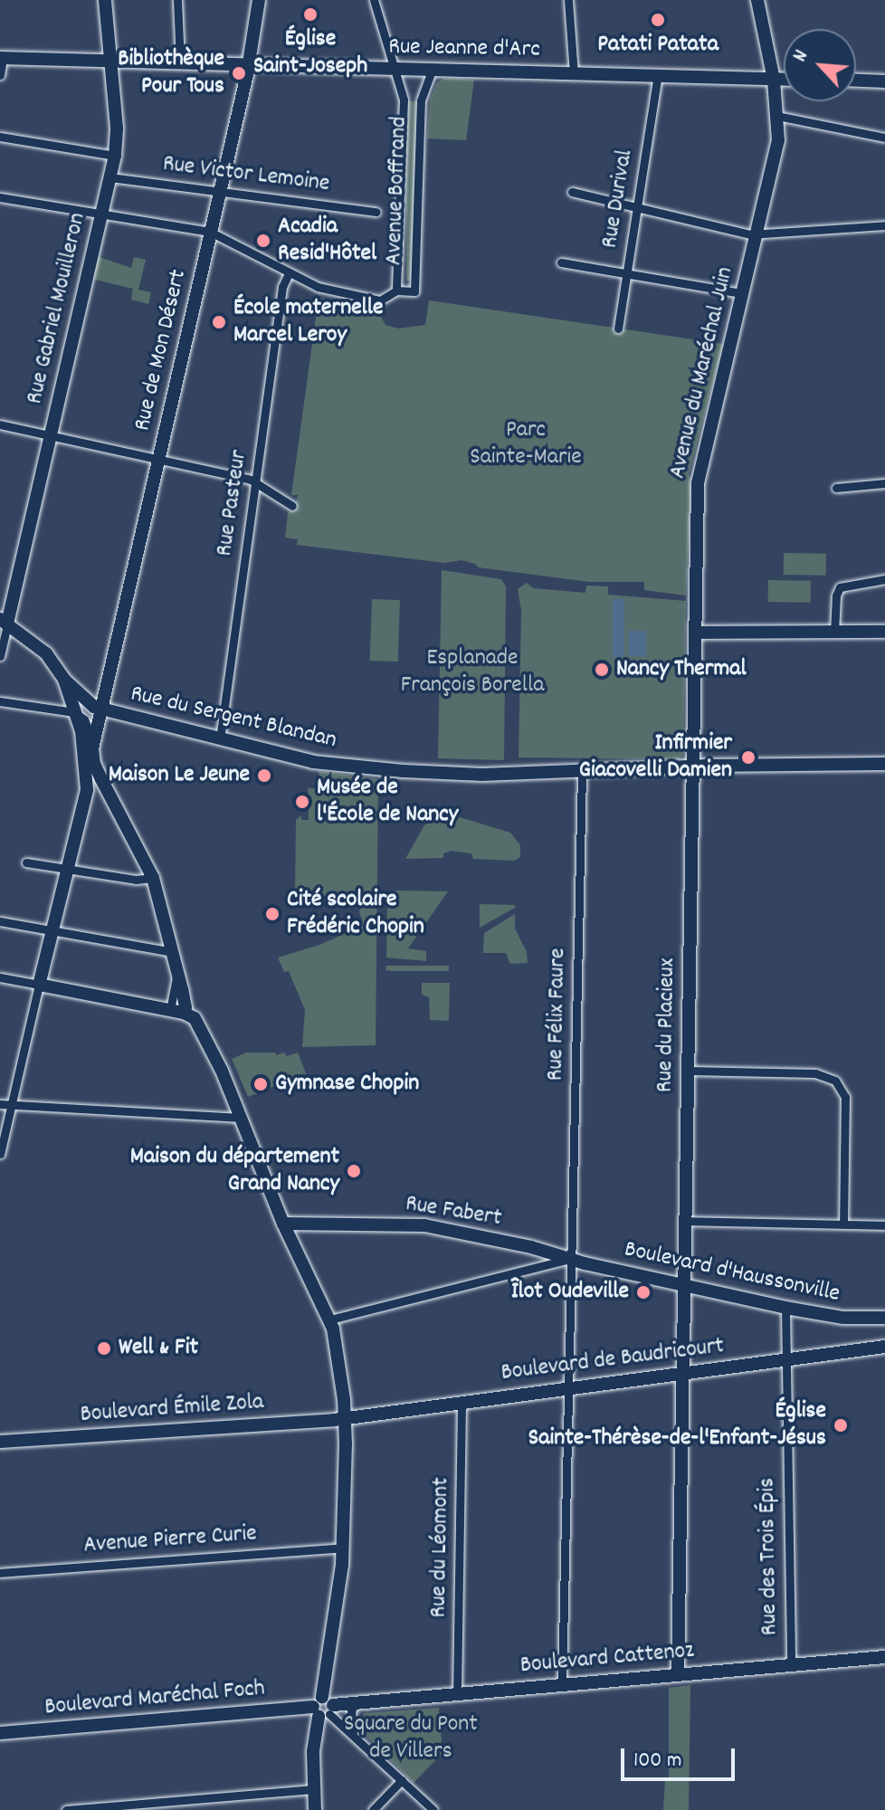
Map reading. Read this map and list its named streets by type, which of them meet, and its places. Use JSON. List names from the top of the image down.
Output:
{
  "streets": {
    "street": [
      "Rue Jeanne d'Arc",
      "Rue Victor Lemoine",
      "Avenue Boffrand",
      "Rue Durival",
      "Rue Gabriel Mouilleron",
      "Rue de Mon Désert",
      "Avenue du Maréchal Juin",
      "Rue Pasteur",
      "Rue du Sergent Blandan",
      "Rue Félix Faure",
      "Rue du Placieux",
      "Rue Fabert",
      "Boulevard d'Haussonville",
      "Boulevard de Baudricourt",
      "Boulevard Émile Zola",
      "Avenue Pierre Curie",
      "Rue du Léomont",
      "Rue des Trois Épis",
      "Boulevard Cattenoz",
      "Boulevard Maréchal Foch"
    ]
  },
  "crossings": [
    ["Rue Jeanne d'Arc", "Avenue Boffrand"],
    ["Rue Jeanne d'Arc", "Rue Durival"],
    ["Rue Jeanne d'Arc", "Rue Gabriel Mouilleron"],
    ["Rue Jeanne d'Arc", "Rue de Mon Désert"],
    ["Rue Jeanne d'Arc", "Avenue du Maréchal Juin"],
    ["Rue Victor Lemoine", "Rue Gabriel Mouilleron"],
    ["Rue Victor Lemoine", "Rue de Mon Désert"],
    ["Rue de Mon Désert", "Rue du Sergent Blandan"],
    ["Avenue du Maréchal Juin", "Rue du Placieux"],
    ["Rue Pasteur", "Rue du Sergent Blandan"],
    ["Rue du Sergent Blandan", "Rue Félix Faure"],
    ["Rue Félix Faure", "Rue Fabert"],
    ["Rue Félix Faure", "Boulevard d'Haussonville"],
    ["Rue Félix Faure", "Boulevard de Baudricourt"],
    ["Rue Félix Faure", "Boulevard Cattenoz"],
    ["Rue du Placieux", "Boulevard d'Haussonville"],
    ["Rue du Placieux", "Boulevard de Baudricourt"],
    ["Rue du Placieux", "Boulevard Cattenoz"],
    ["Rue Fabert", "Boulevard d'Haussonville"],
    ["Boulevard d'Haussonville", "Rue des Trois Épis"],
    ["Boulevard de Baudricourt", "Boulevard Émile Zola"],
    ["Boulevard de Baudricourt", "Rue du Léomont"],
    ["Boulevard de Baudricourt", "Rue des Trois Épis"],
    ["Rue du Léomont", "Boulevard Cattenoz"],
    ["Rue des Trois Épis", "Boulevard Cattenoz"],
    ["Boulevard Cattenoz", "Boulevard Maréchal Foch"]
  ],
  "parks": ["Parc Sainte-Marie", "Esplanade François Borella", "Square du Pont de Villers"],
  "places": [
    "Église Saint-Joseph",
    "Patati Patata",
    "Bibliothèque Pour Tous",
    "Acadia Resid'Hôtel",
    "École maternelle Marcel Leroy",
    "Nancy Thermal",
    "Infirmier Giacovelli Damien",
    "Maison Le Jeune",
    "Musée de l'École de Nancy",
    "Cité scolaire Frédéric Chopin",
    "Gymnase Chopin",
    "Maison du département Grand Nancy",
    "Îlot Oudeville",
    "Well & Fit",
    "Église Sainte-Thérèse-de-l'Enfant-Jésus"
  ],
  "scale_bar": "100 m",
  "north": "top left"
}
